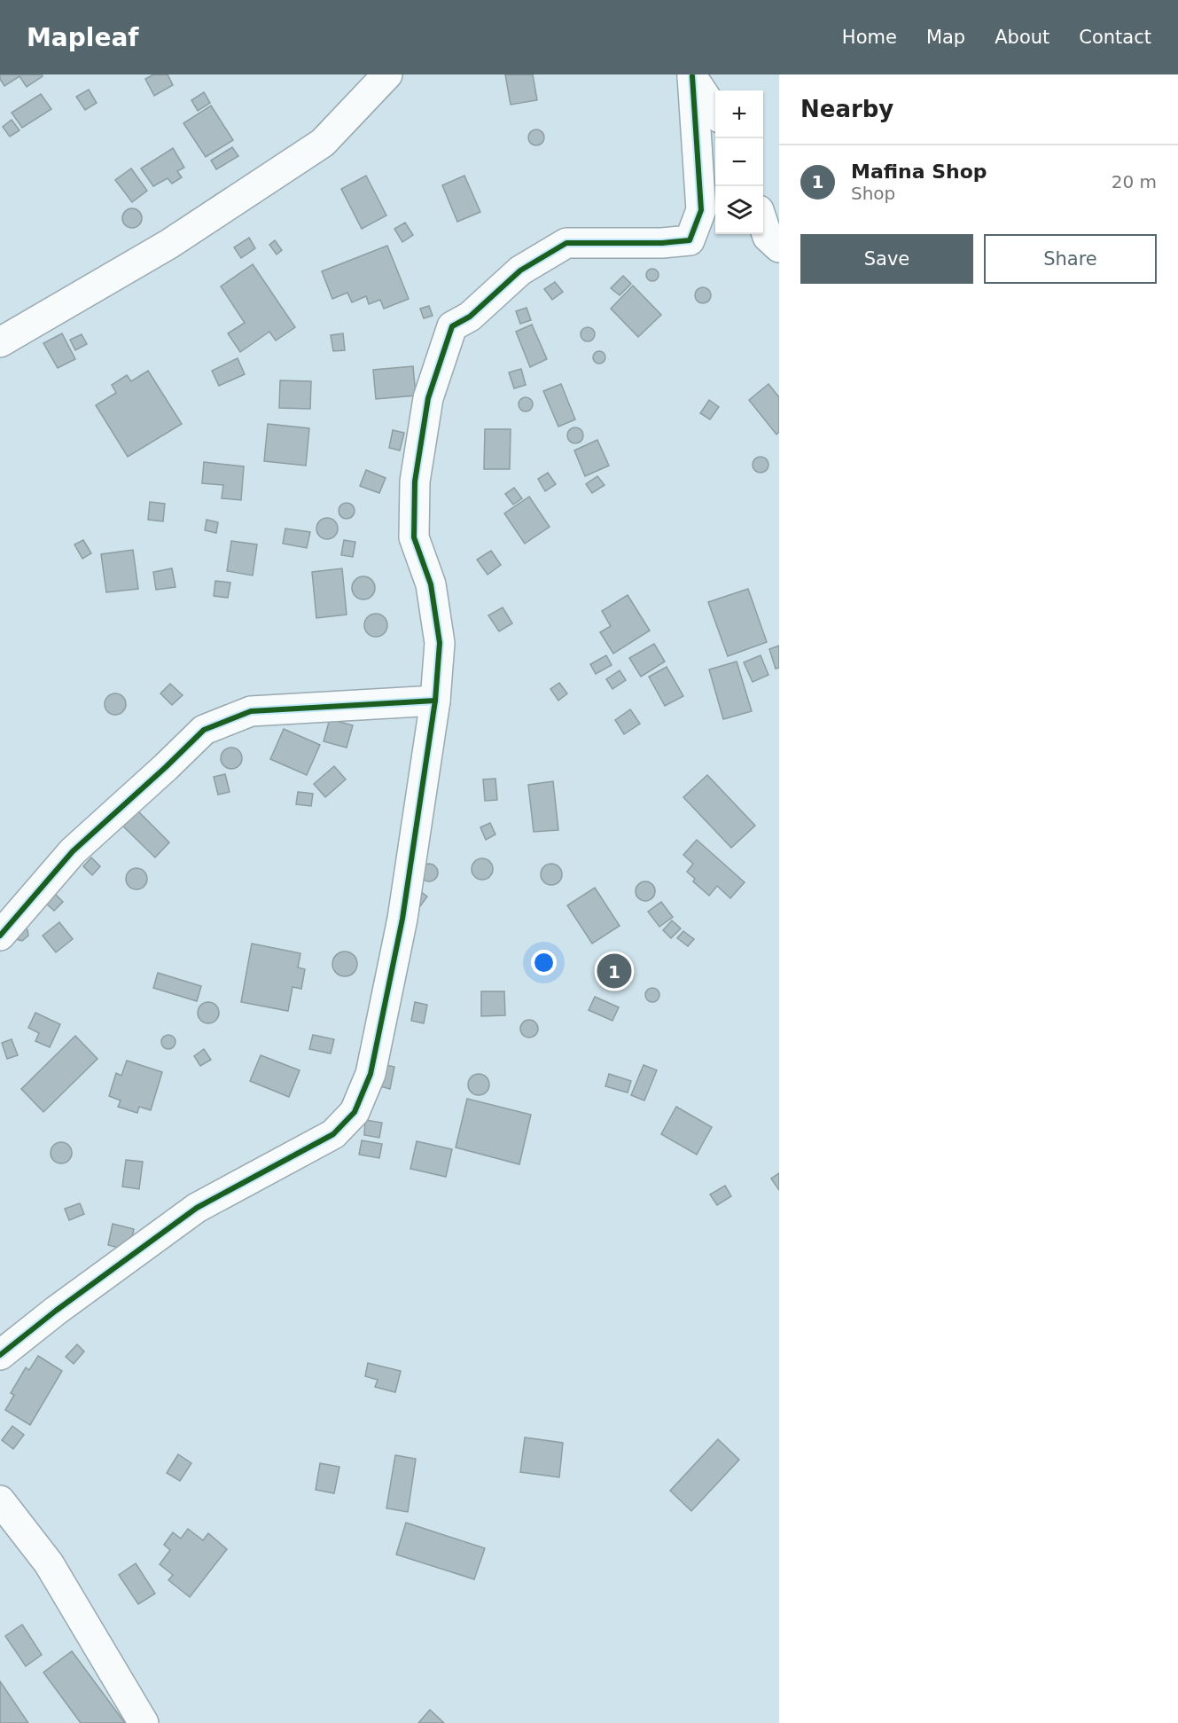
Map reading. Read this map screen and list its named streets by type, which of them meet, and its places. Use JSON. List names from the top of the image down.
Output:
{
  "page": {
    "header": "Mapleaf",
    "nav": [
      "Home",
      "Map",
      "About",
      "Contact"
    ],
    "heading": "Nearby",
    "map_buttons": ["+", "−"],
    "list": [
      {
        "mark": "1",
        "name": "Mafina Shop",
        "note": "Shop",
        "value": "20 m"
      }
    ],
    "buttons": ["Save", "Share"],
    "pins": "1"
  }
}
